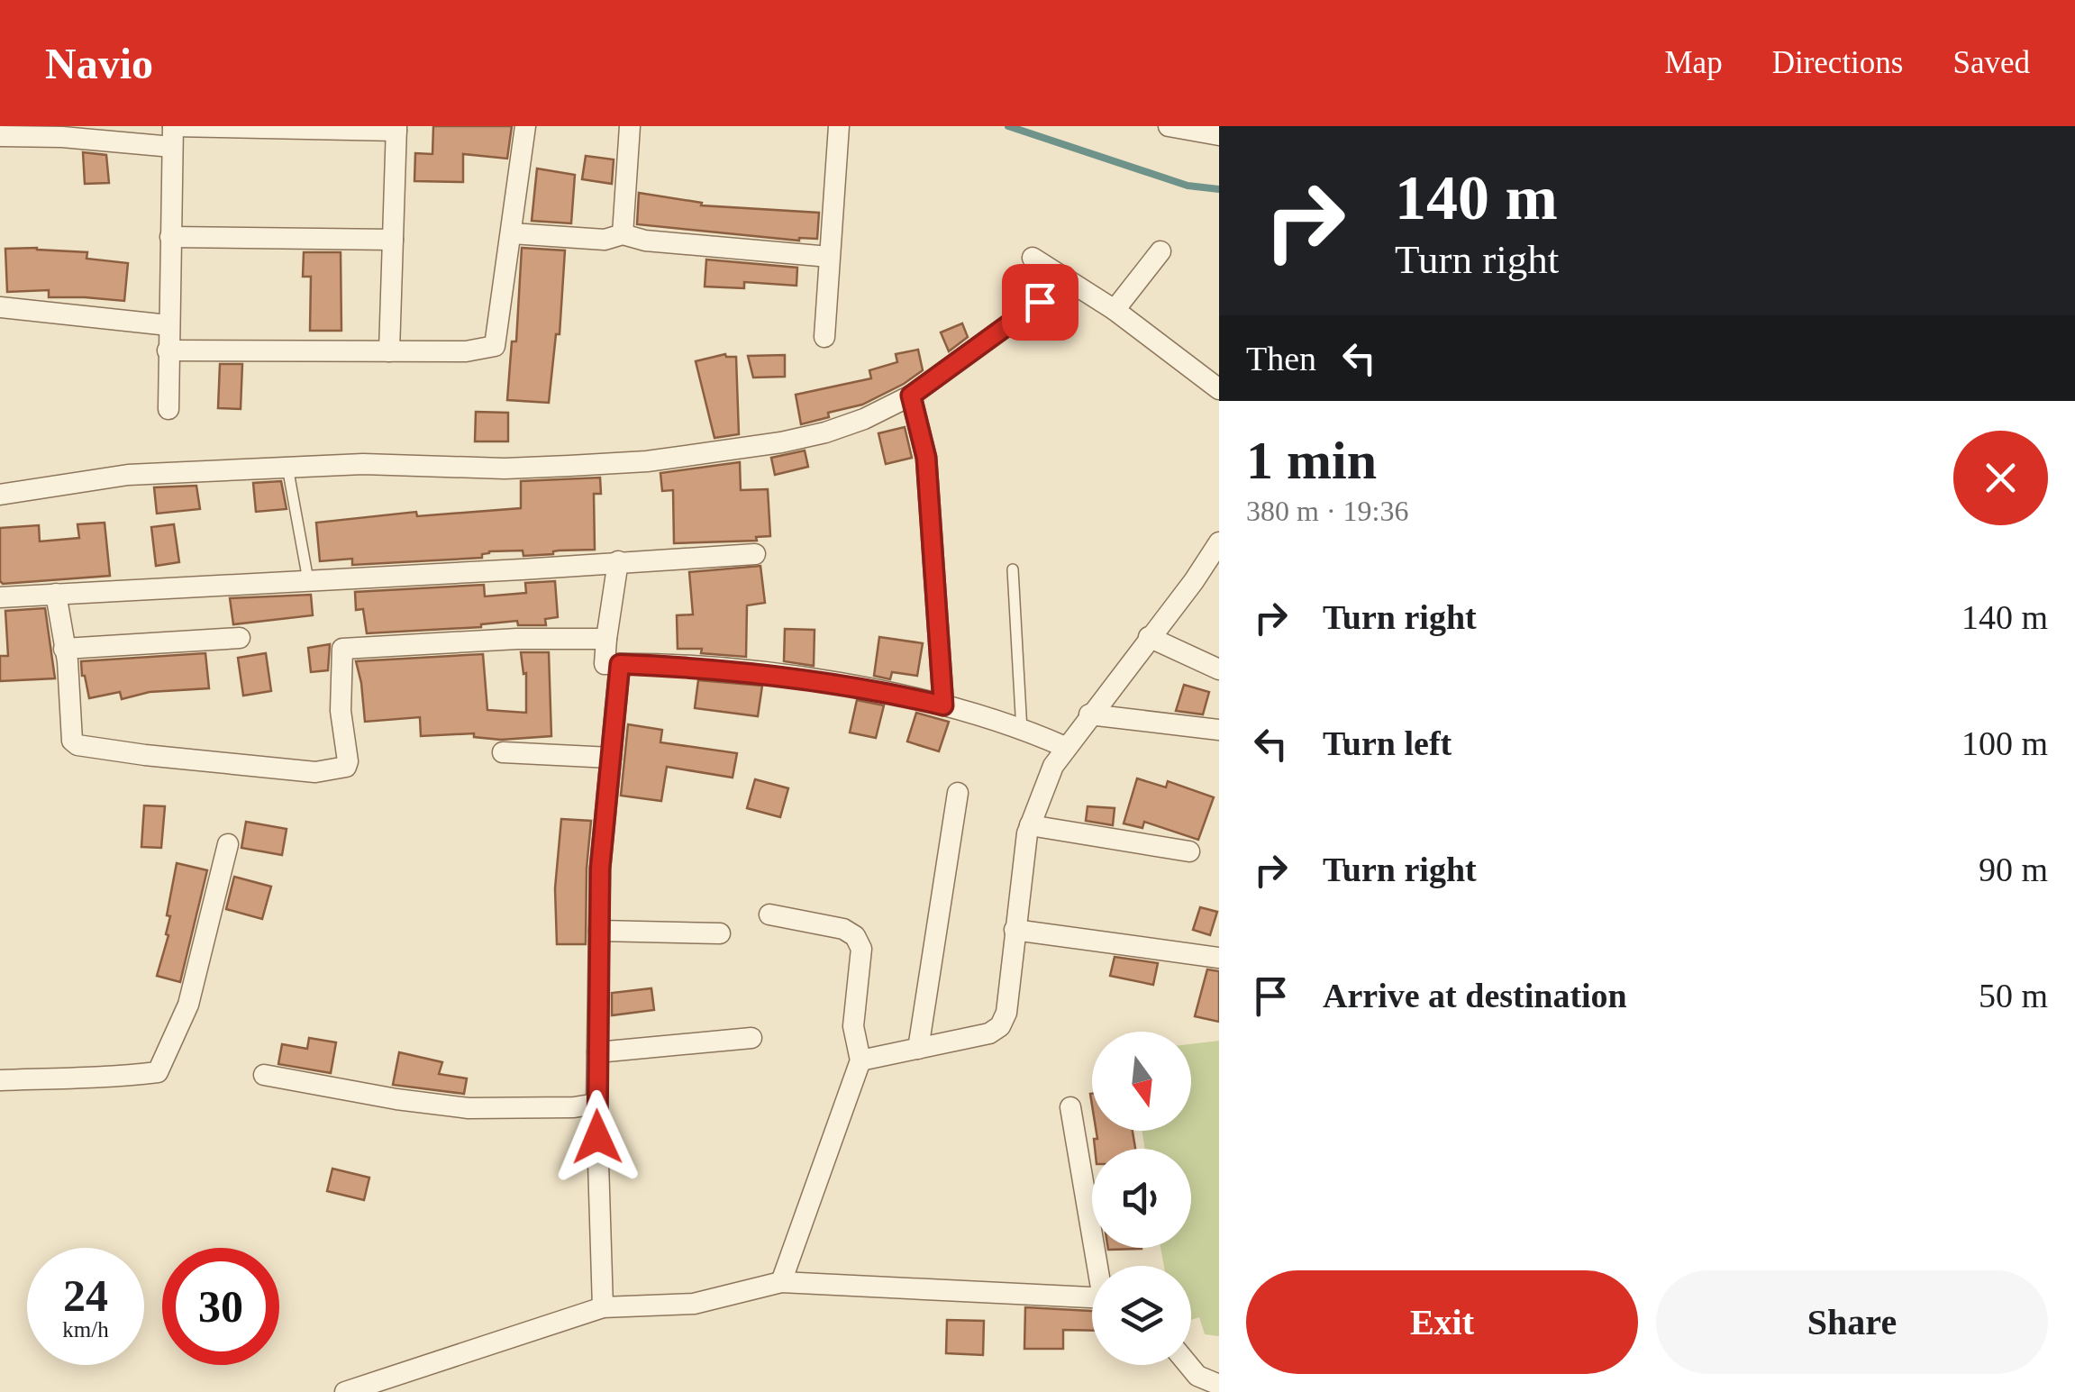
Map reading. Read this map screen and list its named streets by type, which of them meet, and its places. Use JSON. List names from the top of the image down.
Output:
{
  "north": "bottom",
  "page": {
    "header": "Navio",
    "nav": ["Map", "Directions", "Saved"],
    "turn": ["140 m", "Turn right"],
    "then": "Then",
    "heading": ["1 min", "380 m · 19:36"],
    "list": [
      {
        "name": "Turn right",
        "value": "140 m"
      },
      {
        "name": "Turn left",
        "value": "100 m"
      },
      {
        "name": "Turn right",
        "value": "90 m"
      },
      {
        "name": "Arrive at destination",
        "value": "50 m"
      }
    ],
    "speed": "24 km/h",
    "limit": "30",
    "buttons": ["Exit", "Share"]
  }
}
